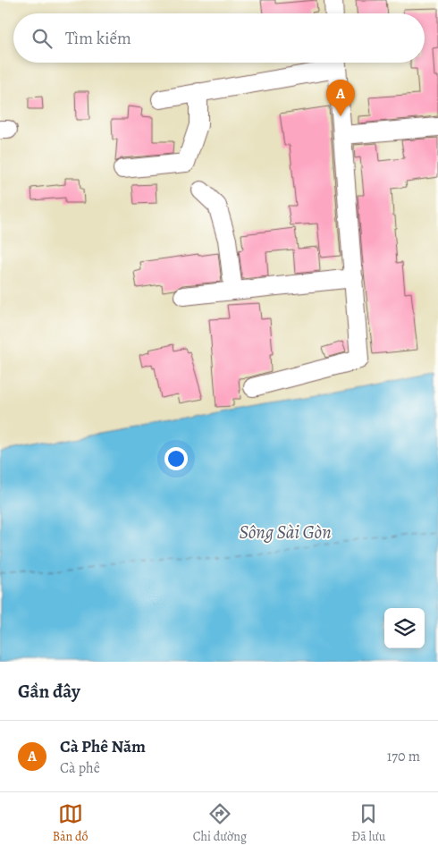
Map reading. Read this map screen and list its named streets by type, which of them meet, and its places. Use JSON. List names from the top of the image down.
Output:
{
  "water": ["Sông Sài Gòn"],
  "page": {
    "search": "Tìm kiếm",
    "pins": "A",
    "heading": "Gần đây",
    "list": [
      {
        "mark": "A",
        "name": "Cà Phê Năm",
        "note": "Cà phê",
        "value": "170 m"
      }
    ],
    "nav": ["Bản đồ", "Chỉ đường", "Đã lưu"]
  }
}
